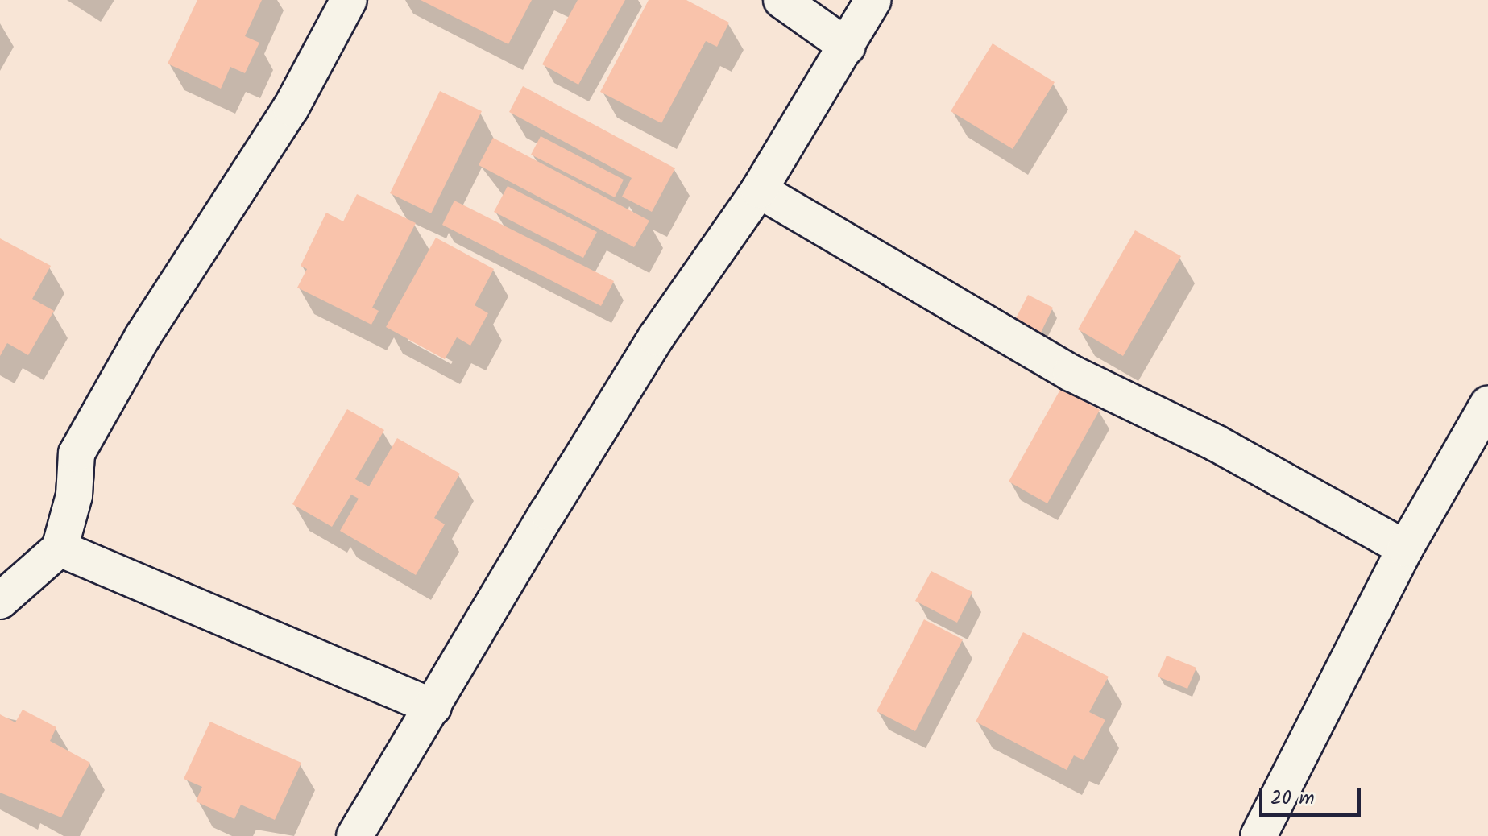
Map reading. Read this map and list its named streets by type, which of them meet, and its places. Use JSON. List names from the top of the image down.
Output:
{
  "scale_bar": "20 m"
}
